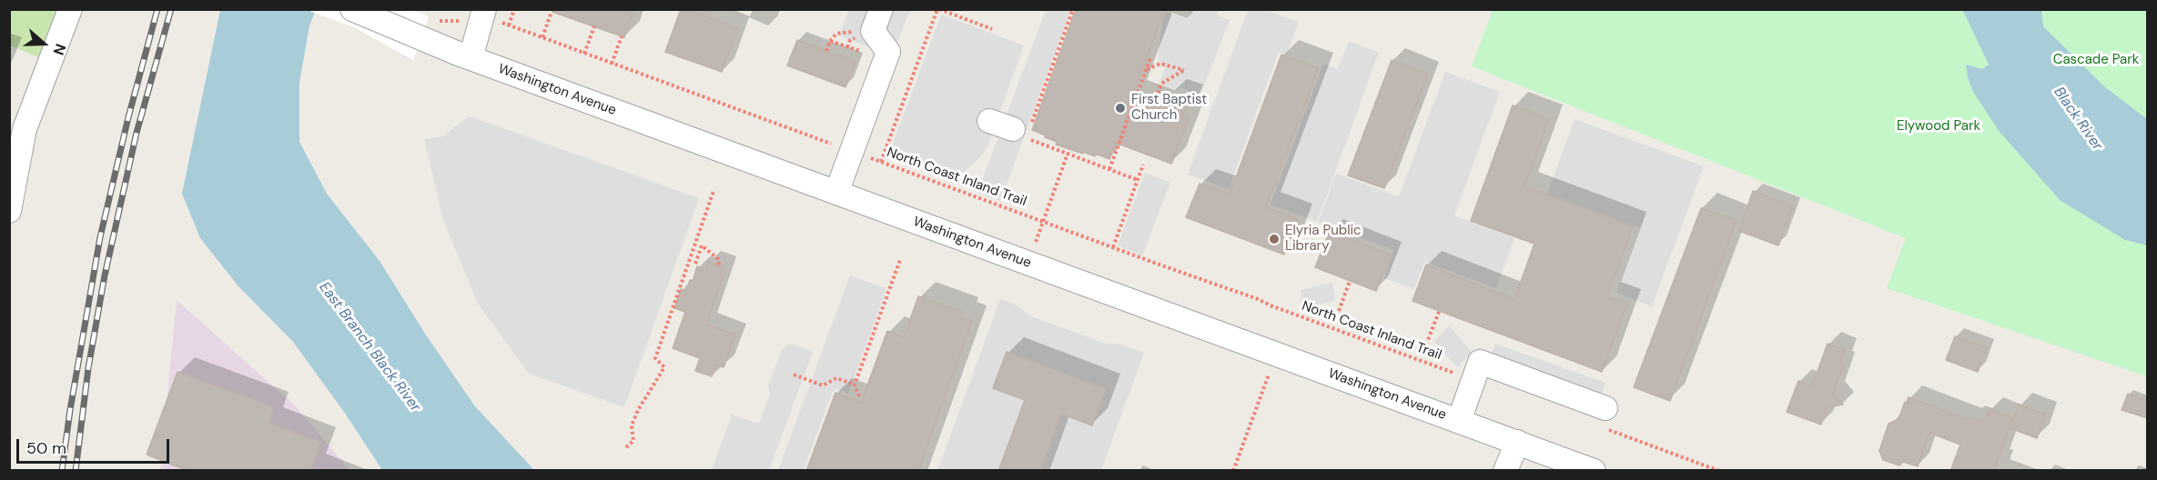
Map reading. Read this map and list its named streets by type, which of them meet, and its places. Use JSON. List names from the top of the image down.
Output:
{
  "streets": {
    "street": ["Washington Avenue"],
    "path": ["North Coast Inland Trail"]
  },
  "crossings": [
    ["Washington Avenue", "North Coast Inland Trail"]
  ],
  "water": ["Black River", "East Branch Black River"],
  "parks": ["Cascade Park", "Elywood Park"],
  "places": ["First Baptist Church", "Elyria Public Library"],
  "scale_bar": "50 m",
  "north": "right"
}
